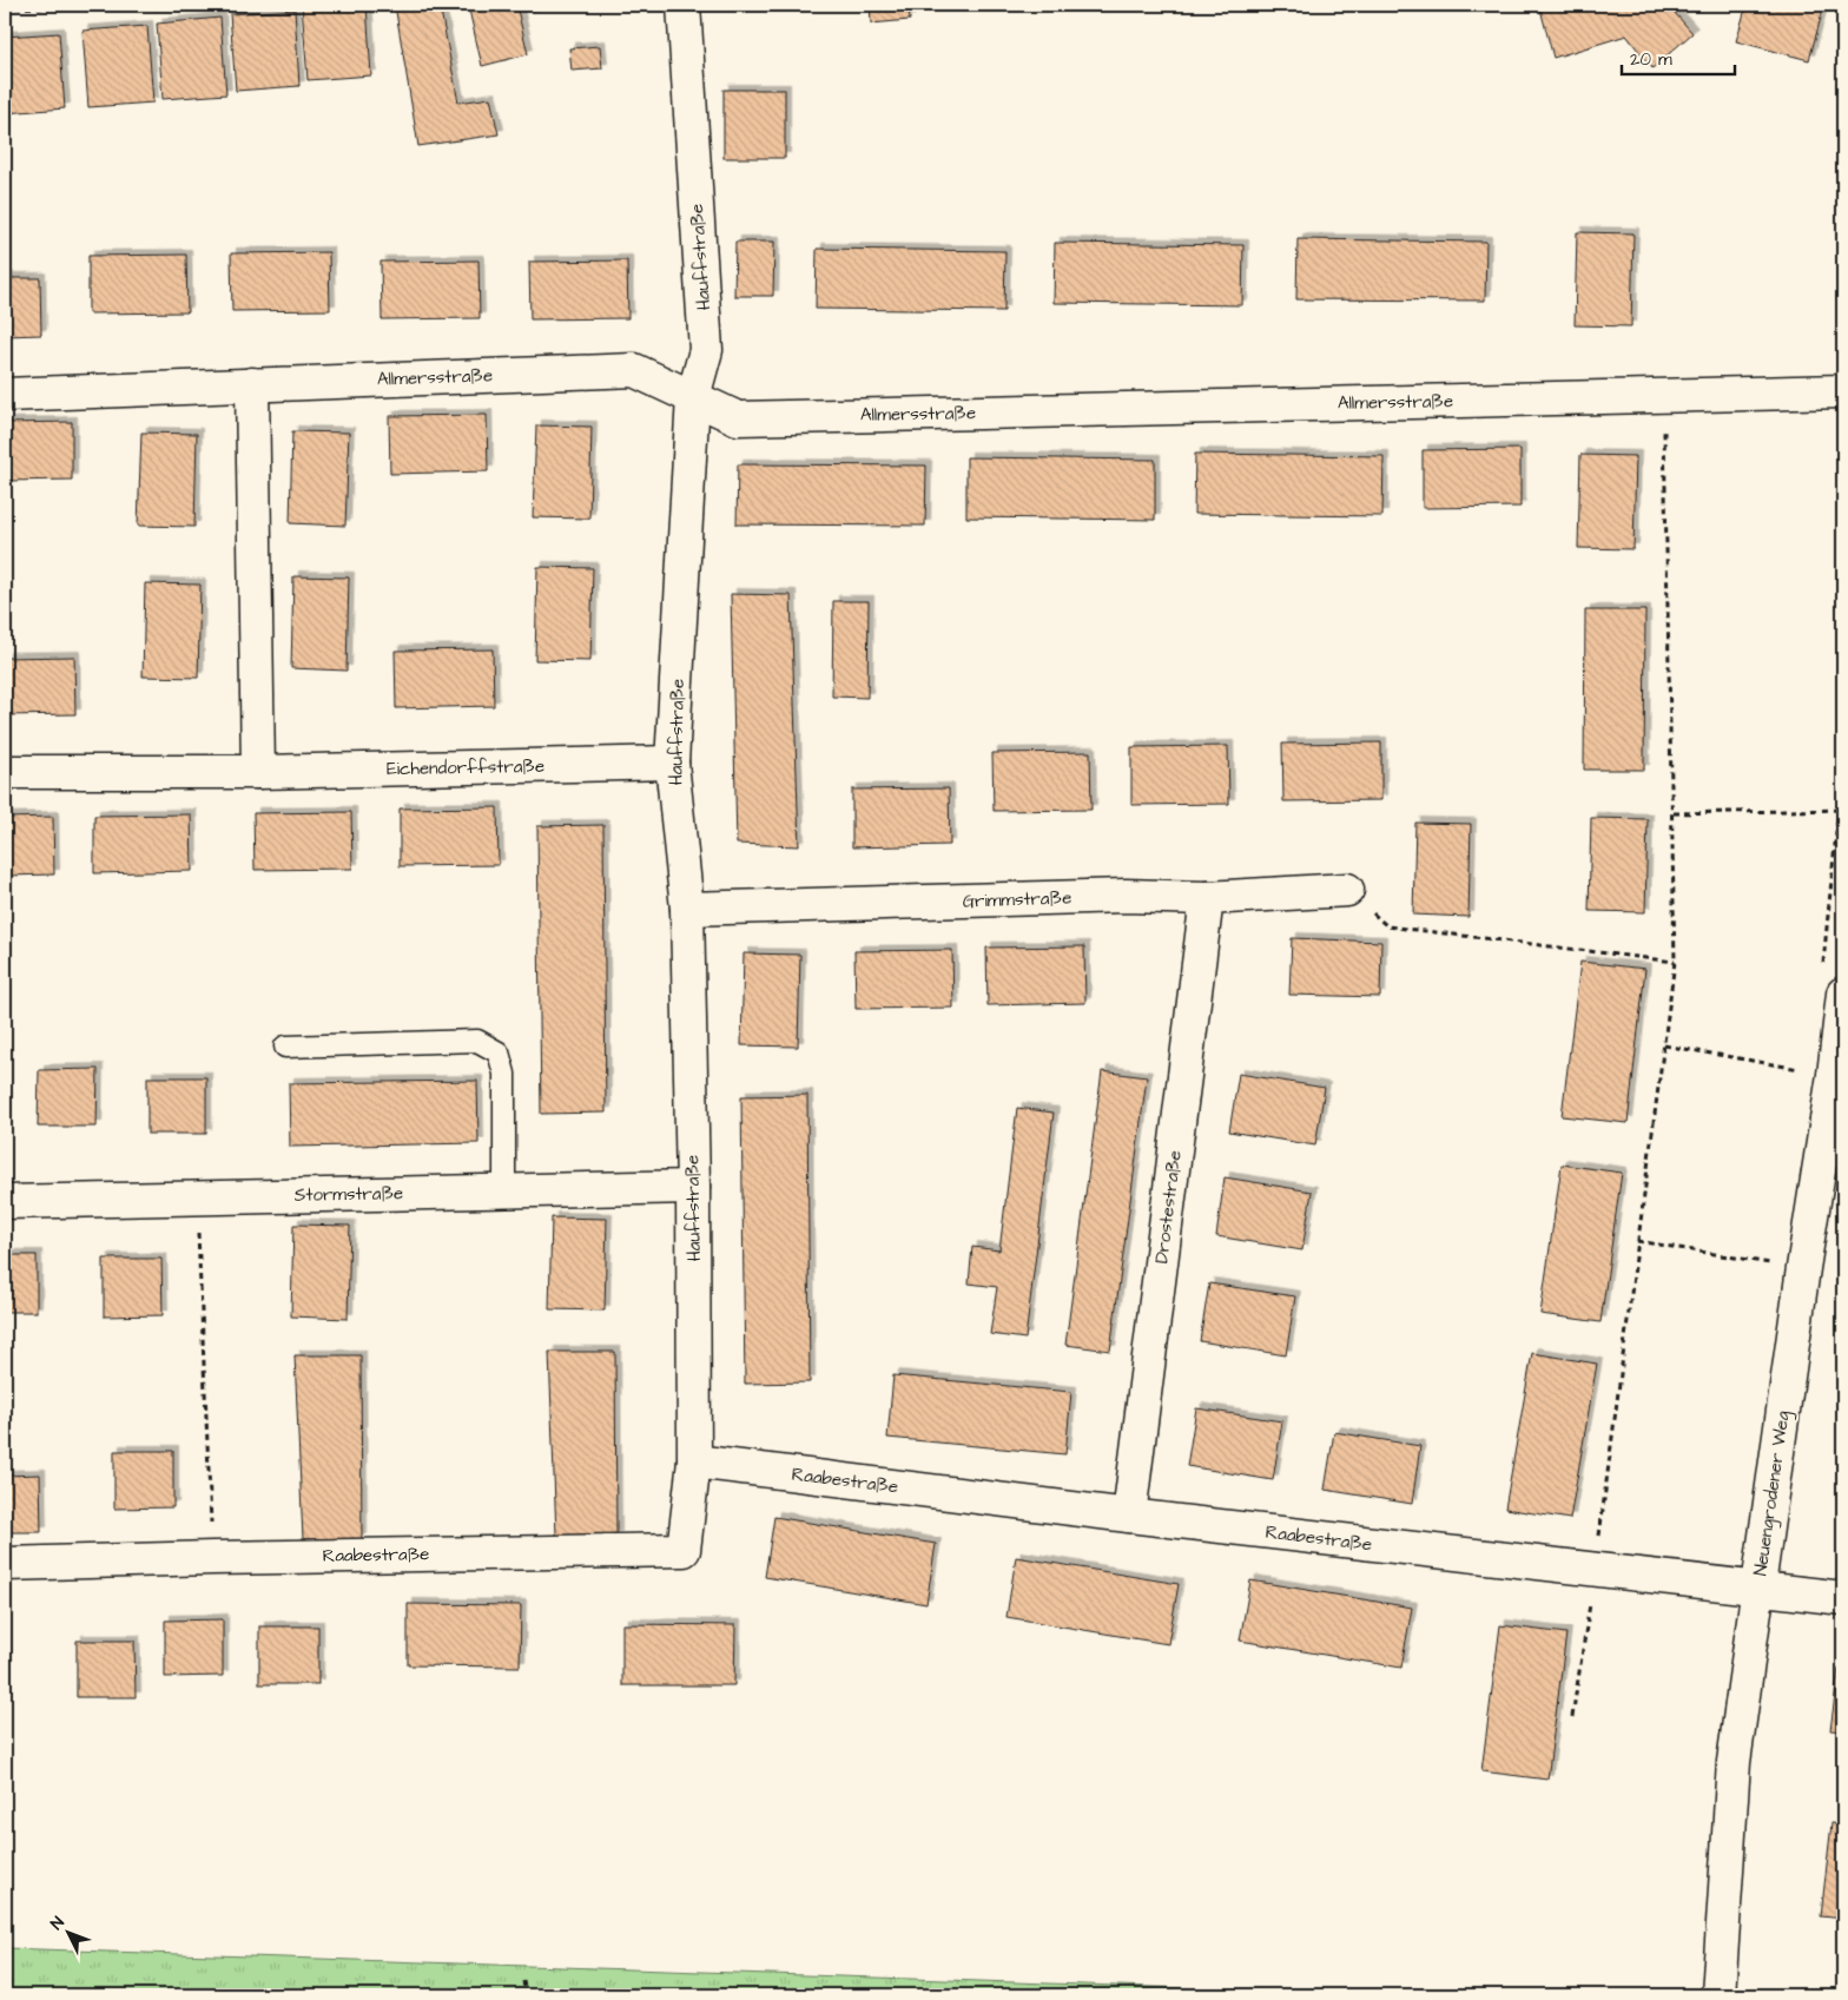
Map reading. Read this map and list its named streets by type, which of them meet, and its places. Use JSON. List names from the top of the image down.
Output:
{
  "streets": {
    "street": [
      "Hauffstraße",
      "Allmersstraße",
      "Eichendorffstraße",
      "Grimmstraße",
      "Stormstraße",
      "Drostestraße",
      "Raabestraße",
      "Neuengrodener Weg"
    ]
  },
  "crossings": [
    ["Hauffstraße", "Allmersstraße"],
    ["Hauffstraße", "Eichendorffstraße"],
    ["Hauffstraße", "Grimmstraße"],
    ["Hauffstraße", "Stormstraße"],
    ["Hauffstraße", "Raabestraße"],
    ["Grimmstraße", "Drostestraße"],
    ["Drostestraße", "Raabestraße"],
    ["Raabestraße", "Neuengrodener Weg"]
  ],
  "scale_bar": "20 m",
  "north": "top left"
}
